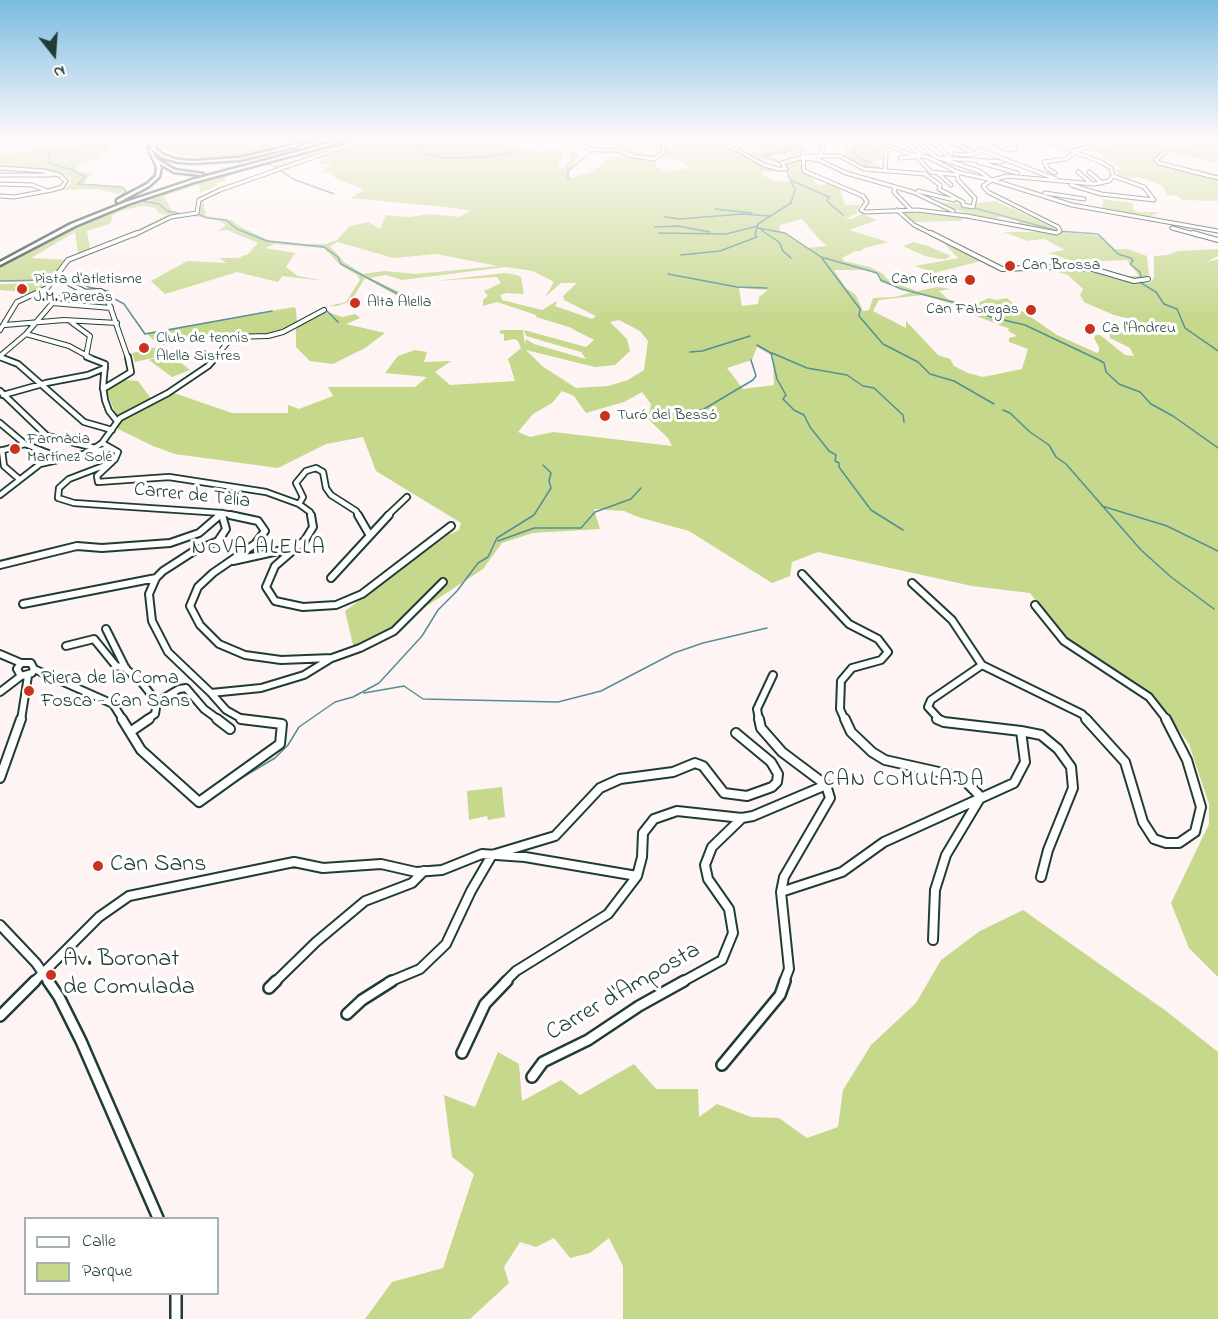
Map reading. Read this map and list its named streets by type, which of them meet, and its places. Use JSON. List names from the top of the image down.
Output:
{
  "streets": {
    "street": ["Carrer de Tèlia", "Carrer d'Amposta"]
  },
  "districts": ["NOVA ALELLA", "CAN COMULADA"],
  "places": [
    "Can Brossa",
    "Can Cirera",
    "Pista d'atletisme J.M. Pareras",
    "Alta Alella",
    "Can Fabregas",
    "Ca l'Andreu",
    "Club de tennis Alella Sistres",
    "Turó del Bessó",
    "Farmàcia Martínez Solé",
    "Riera de la Coma Fosca - Can Sans",
    "Can Sans",
    "Av. Boronat de Comulada"
  ],
  "legend": ["Calle", "Parque"],
  "north": "bottom"
}
